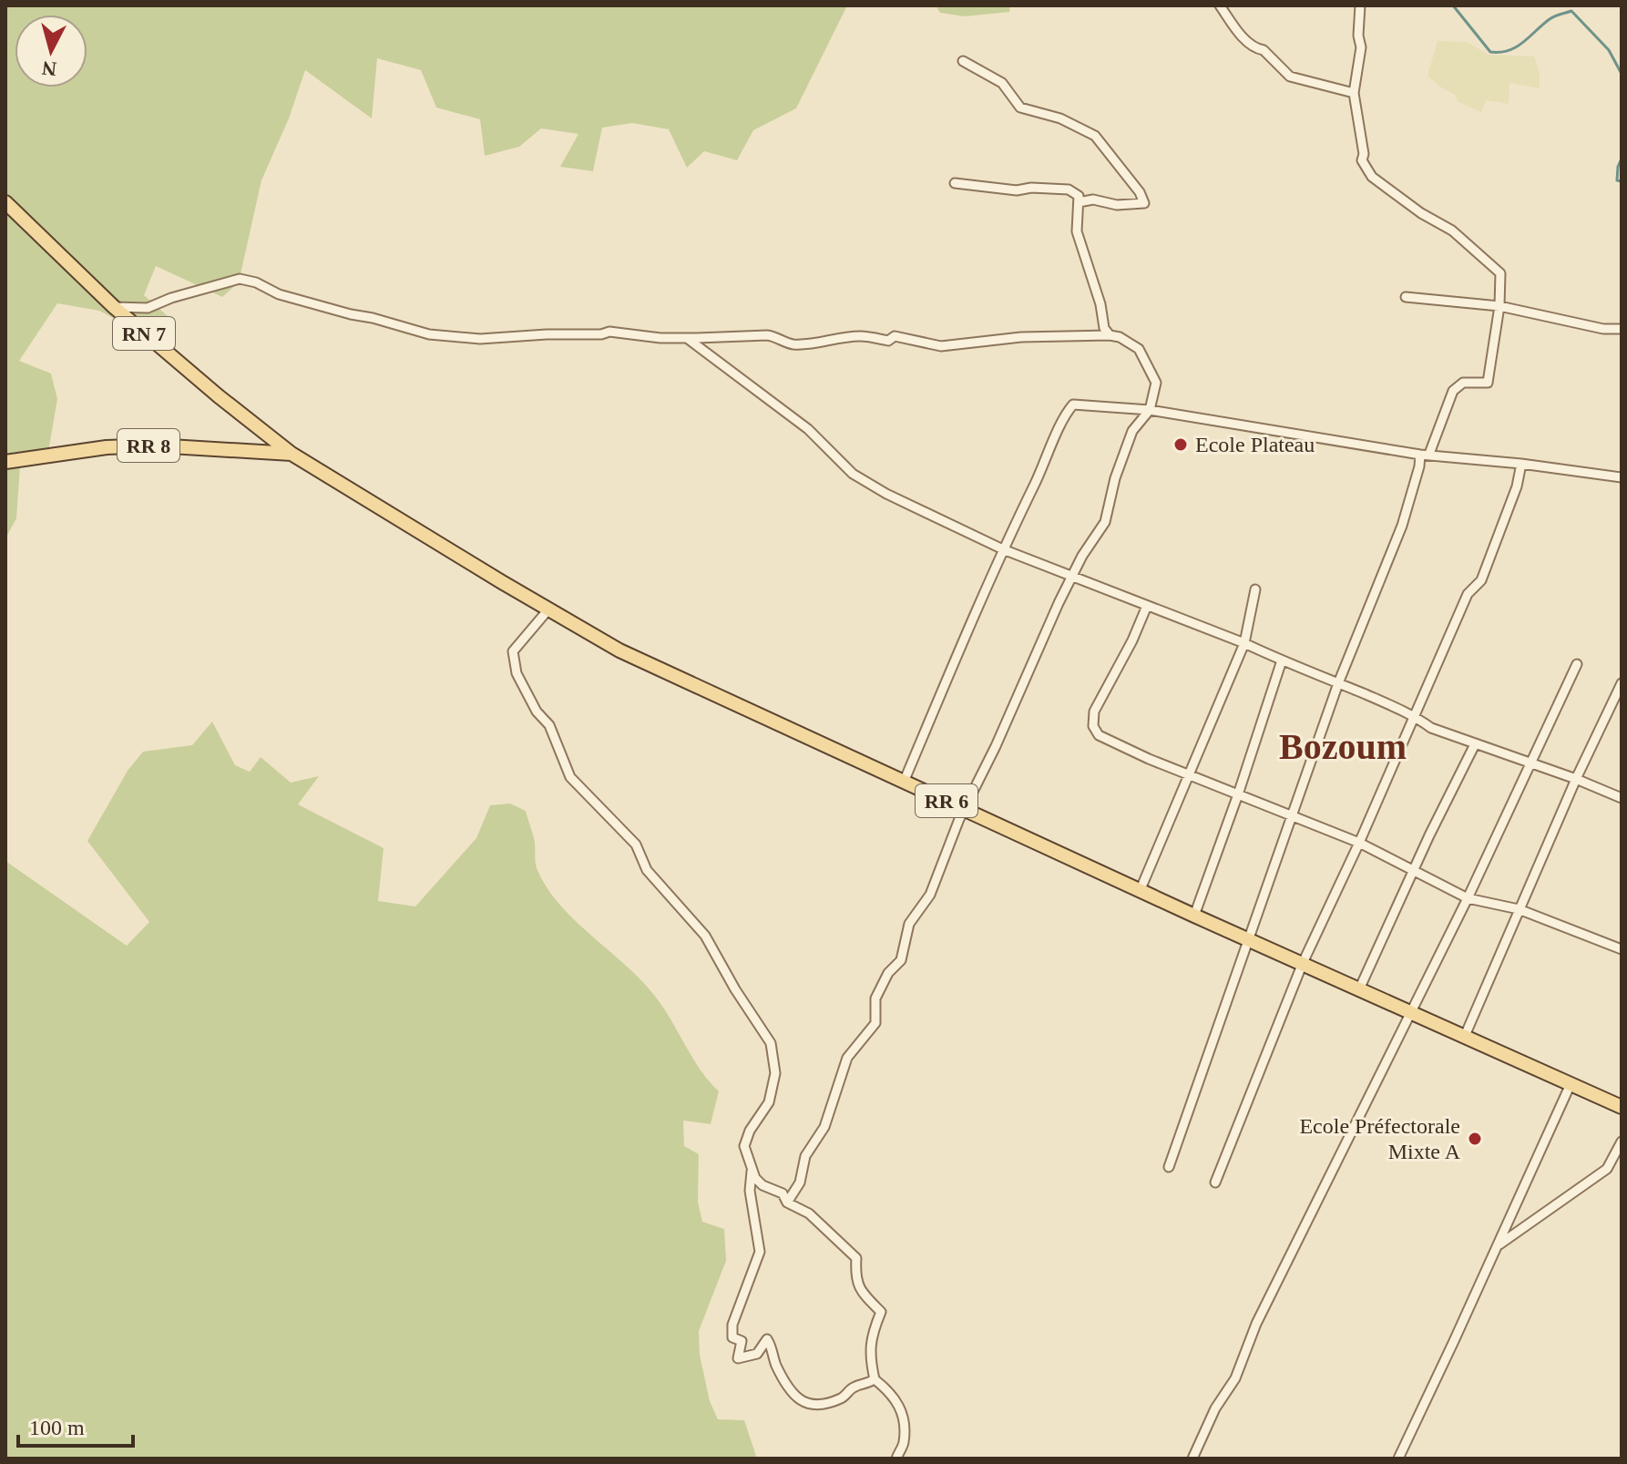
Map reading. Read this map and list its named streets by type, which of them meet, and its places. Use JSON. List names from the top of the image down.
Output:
{
  "streets": {
    "main road": ["RN 7", "RR 8", "RR 6"]
  },
  "crossings": [
    ["RN 7", "RR 8"],
    ["RN 7", "RR 6"],
    ["RR 8", "RR 6"]
  ],
  "districts": ["Bozoum"],
  "places": ["Ecole Plateau", "Ecole Préfectorale Mixte A"],
  "scale_bar": "100 m",
  "north": "bottom"
}
